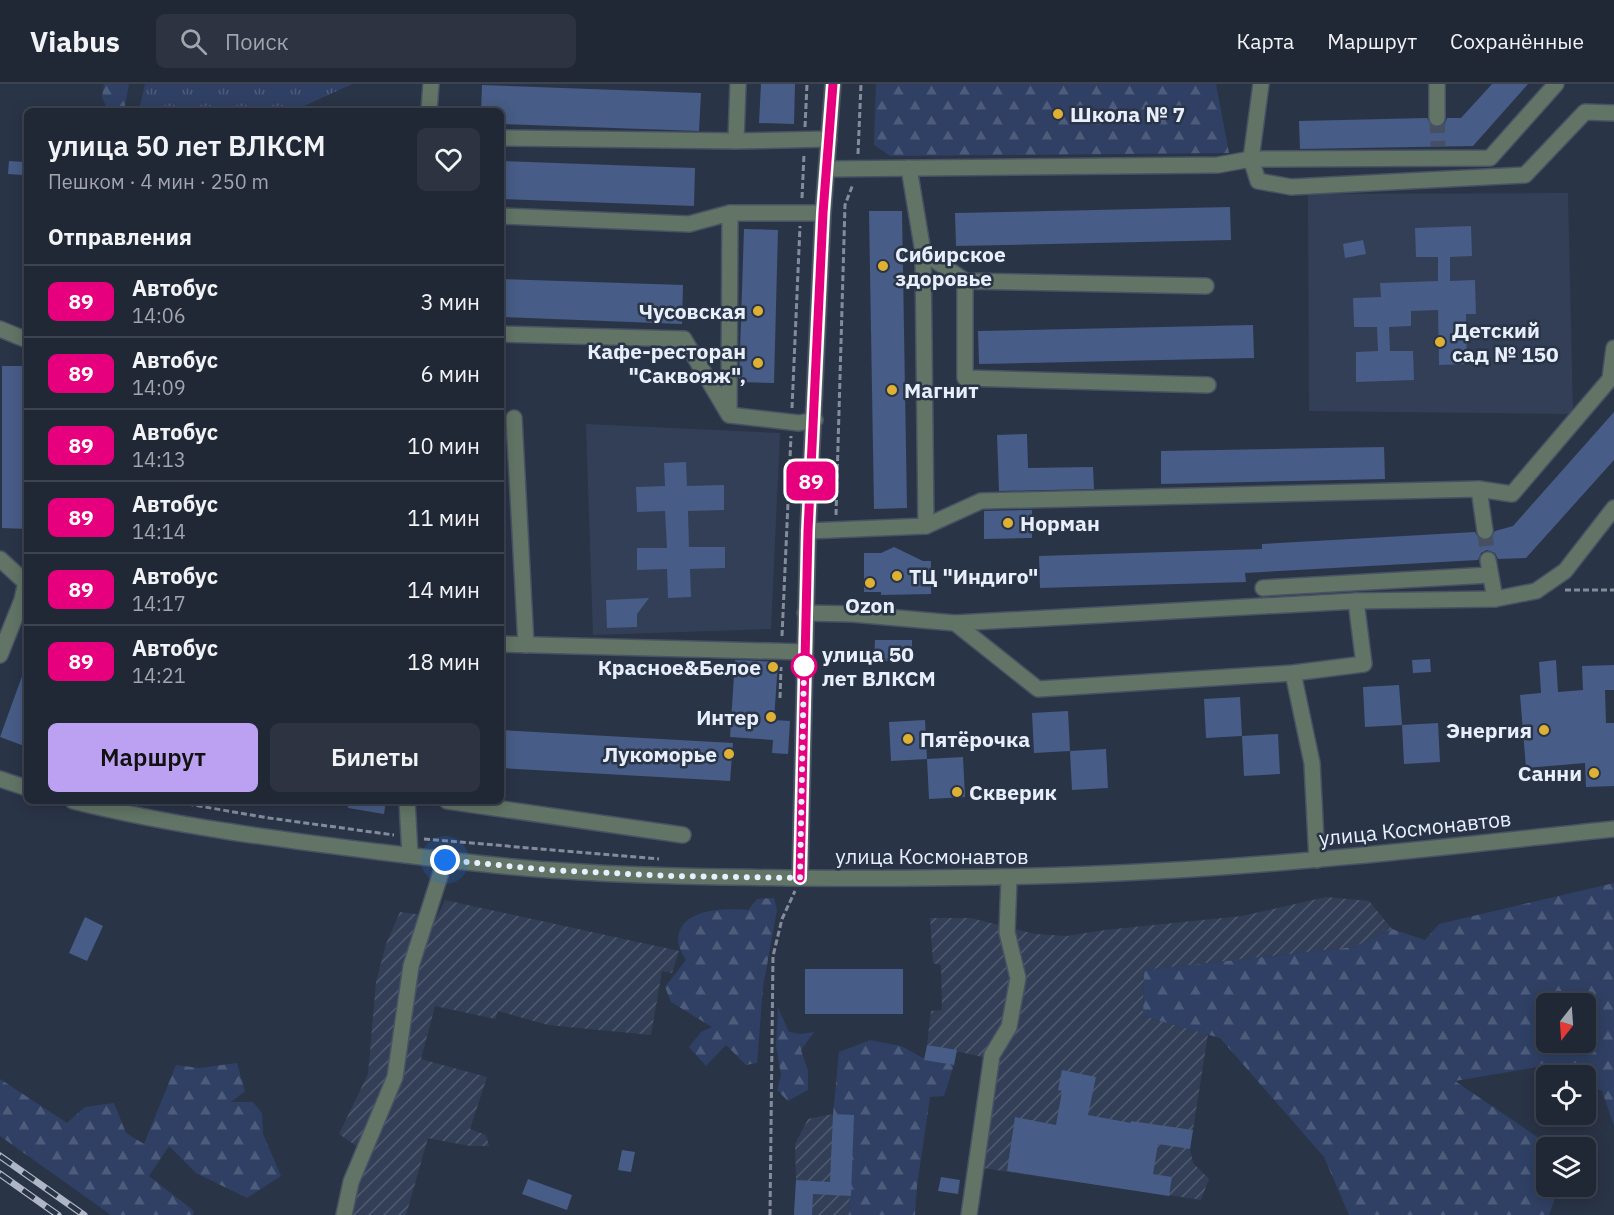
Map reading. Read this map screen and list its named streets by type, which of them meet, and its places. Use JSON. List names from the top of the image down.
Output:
{
  "streets": {
    "street": ["улица Космонавтов"]
  },
  "places": [
    "Школа № 7",
    "Сибирское здоровье",
    "Чусовская",
    "Детский сад № 150",
    "Кафе-ресторан \"Саквояж\",",
    "Магнит",
    "Норман",
    "ТЦ \"Индиго\"",
    "Ozon",
    "улица 50 лет ВЛКСМ",
    "Красное&Белое",
    "Интер",
    "Энергия",
    "Пятёрочка",
    "Лукоморье",
    "Санни",
    "Скверик"
  ],
  "lines": ["bus line 89"],
  "north": "bottom",
  "page": {
    "header": "Viabus",
    "search": "Поиск",
    "nav": ["Карта", "Маршрут", "Сохранённые"],
    "on_map": "89",
    "heading": [
      ["улица 50 лет ВЛКСМ", "Пешком · 4 мин · 250 m"],
      "Отправления"
    ],
    "list": [
      {
        "mark": "89",
        "name": "Автобус",
        "note": "14:06",
        "value": "3 мин"
      },
      {
        "mark": "89",
        "name": "Автобус",
        "note": "14:09",
        "value": "6 мин"
      },
      {
        "mark": "89",
        "name": "Автобус",
        "note": "14:13",
        "value": "10 мин"
      },
      {
        "mark": "89",
        "name": "Автобус",
        "note": "14:14",
        "value": "11 мин"
      },
      {
        "mark": "89",
        "name": "Автобус",
        "note": "14:17",
        "value": "14 мин"
      },
      {
        "mark": "89",
        "name": "Автобус",
        "note": "14:21",
        "value": "18 мин"
      }
    ],
    "buttons": ["Маршрут", "Билеты"]
  }
}
